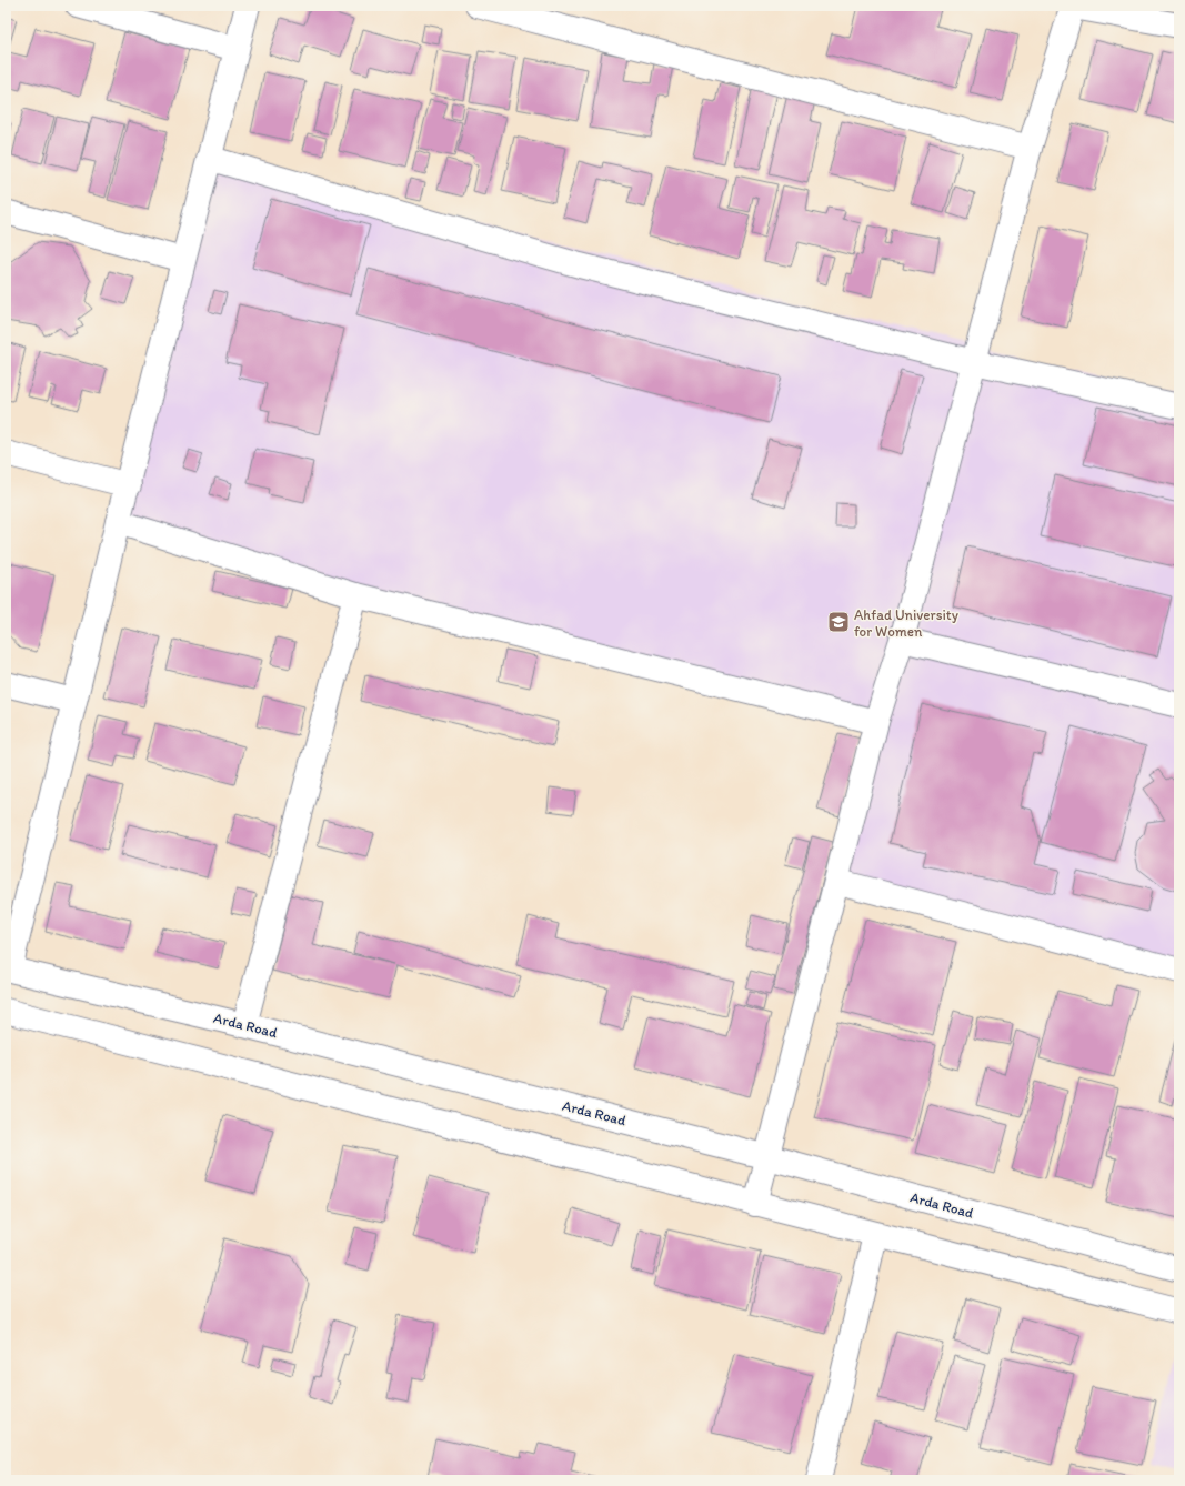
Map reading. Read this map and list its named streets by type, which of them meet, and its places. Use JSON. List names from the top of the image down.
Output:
{
  "streets": {
    "street": ["Arda Road"]
  },
  "places": {
    "school or university": ["Ahfad University for Women"]
  }
}
